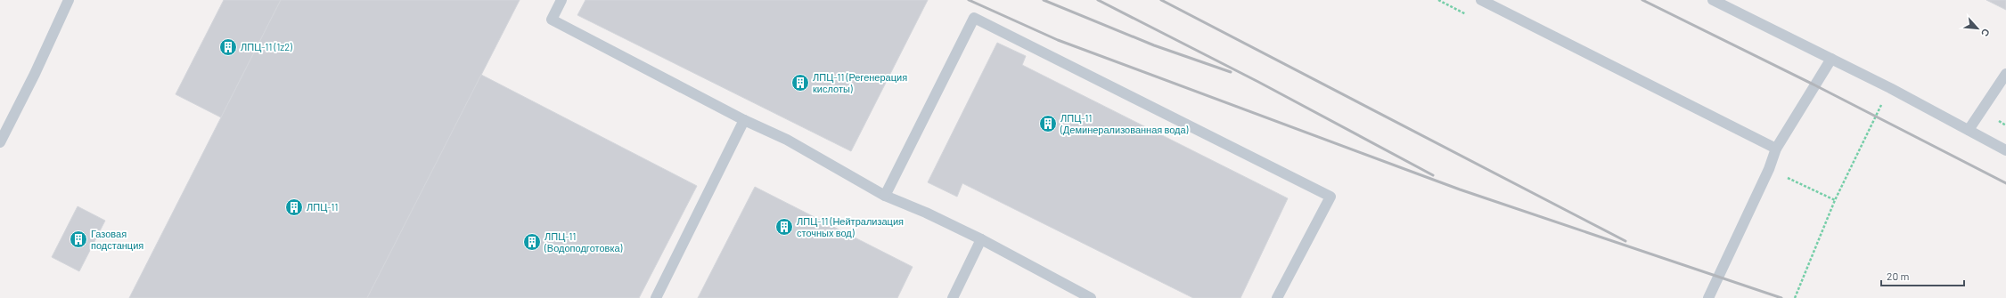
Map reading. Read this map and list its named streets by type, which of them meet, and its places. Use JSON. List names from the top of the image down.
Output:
{
  "places": {
    "building": [
      "ЛПЦ-11 (1z2)",
      "ЛПЦ-11 (Регенерация кислоты)",
      "ЛПЦ-11 (Деминерализованная вода)",
      "ЛПЦ-11",
      "ЛПЦ-11 (Нейтрализация сточных вод)",
      "Газовая подстанция",
      "ЛПЦ-11 (Водоподготовка)"
    ]
  },
  "scale_bar": "20 m",
  "north": "bottom right"
}
